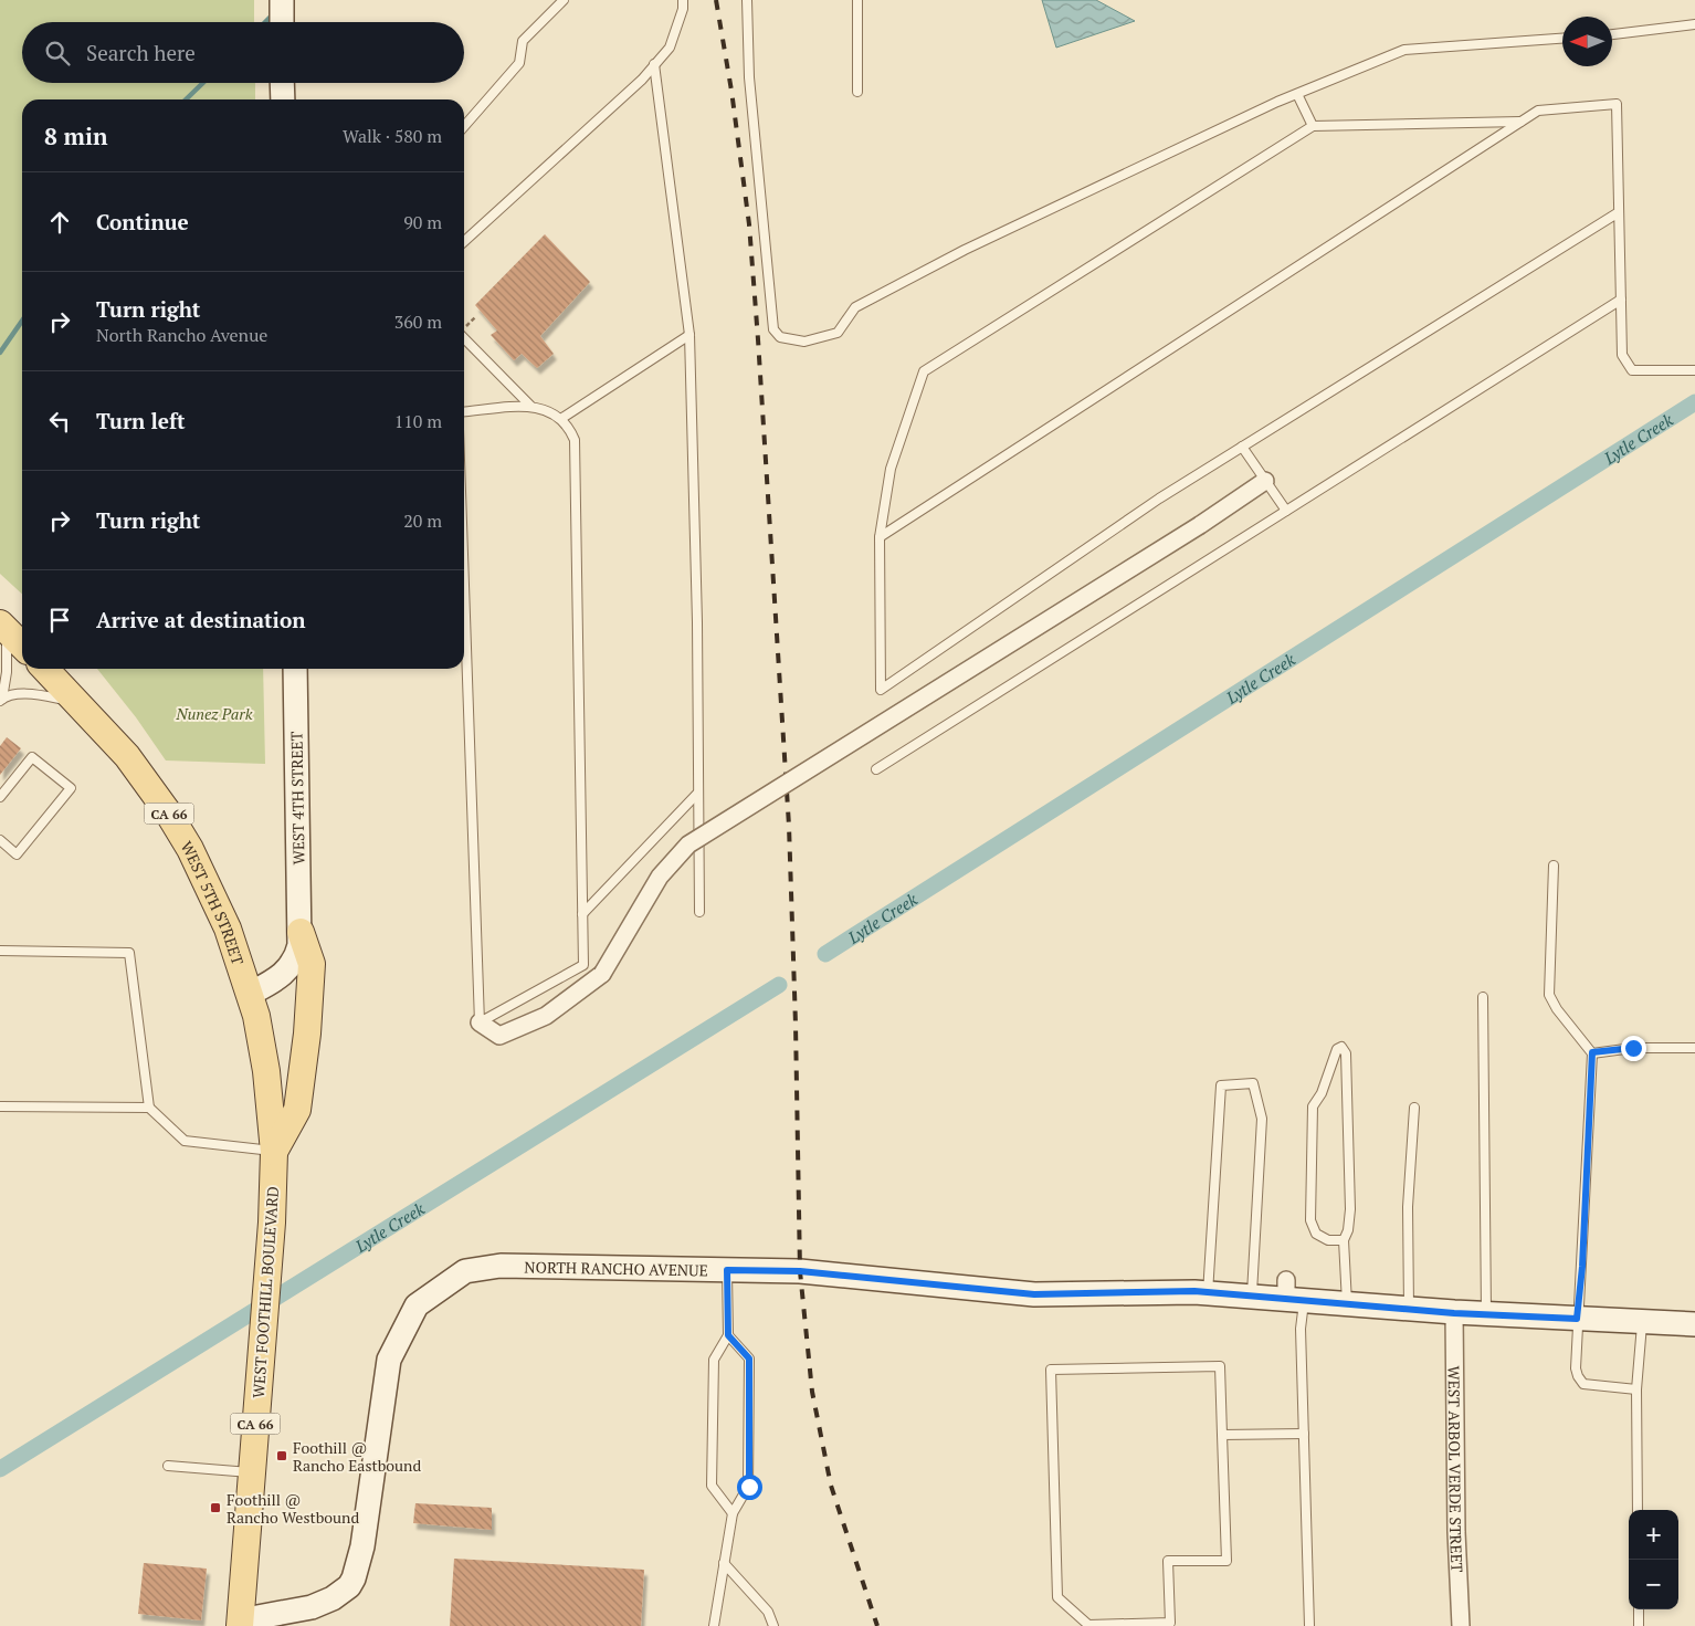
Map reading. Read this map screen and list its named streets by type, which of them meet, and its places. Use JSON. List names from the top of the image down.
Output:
{
  "streets": {
    "main road": ["CA 66", "WEST 5TH STREET", "WEST FOOTHILL BOULEVARD"],
    "street": ["WEST 4TH STREET", "NORTH RANCHO AVENUE", "WEST ARBOL VERDE STREET"]
  },
  "crossings": [
    ["WEST 4TH STREET", "WEST 5TH STREET"],
    ["WEST 4TH STREET", "WEST FOOTHILL BOULEVARD"],
    ["WEST 5TH STREET", "WEST FOOTHILL BOULEVARD"],
    ["NORTH RANCHO AVENUE", "WEST FOOTHILL BOULEVARD"],
    ["NORTH RANCHO AVENUE", "WEST ARBOL VERDE STREET"]
  ],
  "water": ["Lytle Creek"],
  "parks": ["Nunez Park"],
  "places": {
    "transit": ["Foothill @ Rancho Eastbound", "Foothill @ Rancho Westbound"]
  },
  "north": "left",
  "page": {
    "search": "Search here",
    "heading": ["8 min", "Walk · 580 m"],
    "list": [
      ["Continue", "90 m"],
      ["Turn right", "North Rancho Avenue", "360 m"],
      ["Turn left", "110 m"],
      ["Turn right", "20 m"],
      "Arrive at destination"
    ],
    "map_buttons": ["+", "−"]
  }
}
